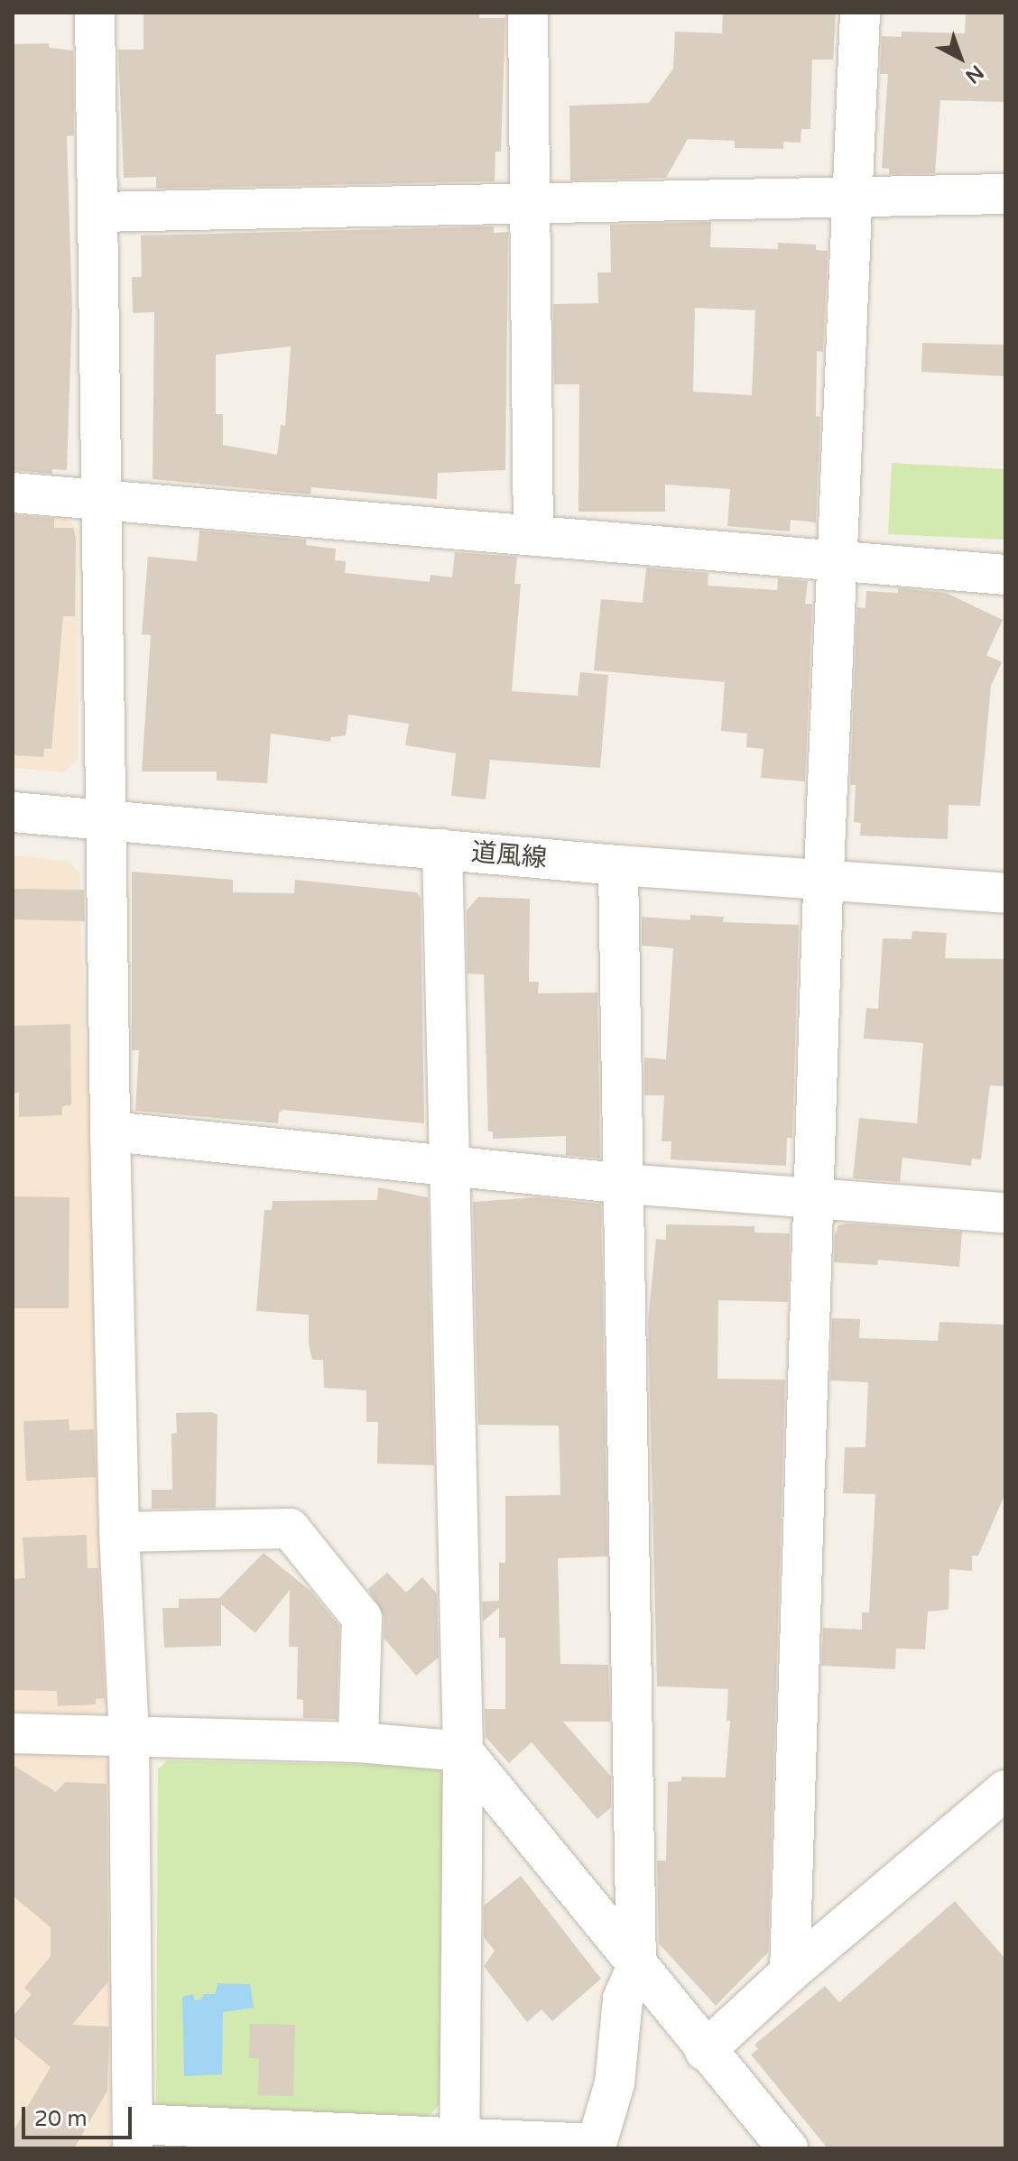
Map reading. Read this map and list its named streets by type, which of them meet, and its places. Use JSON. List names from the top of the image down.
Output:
{
  "streets": {
    "street": ["道風線"]
  },
  "scale_bar": "20 m",
  "north": "bottom right"
}
